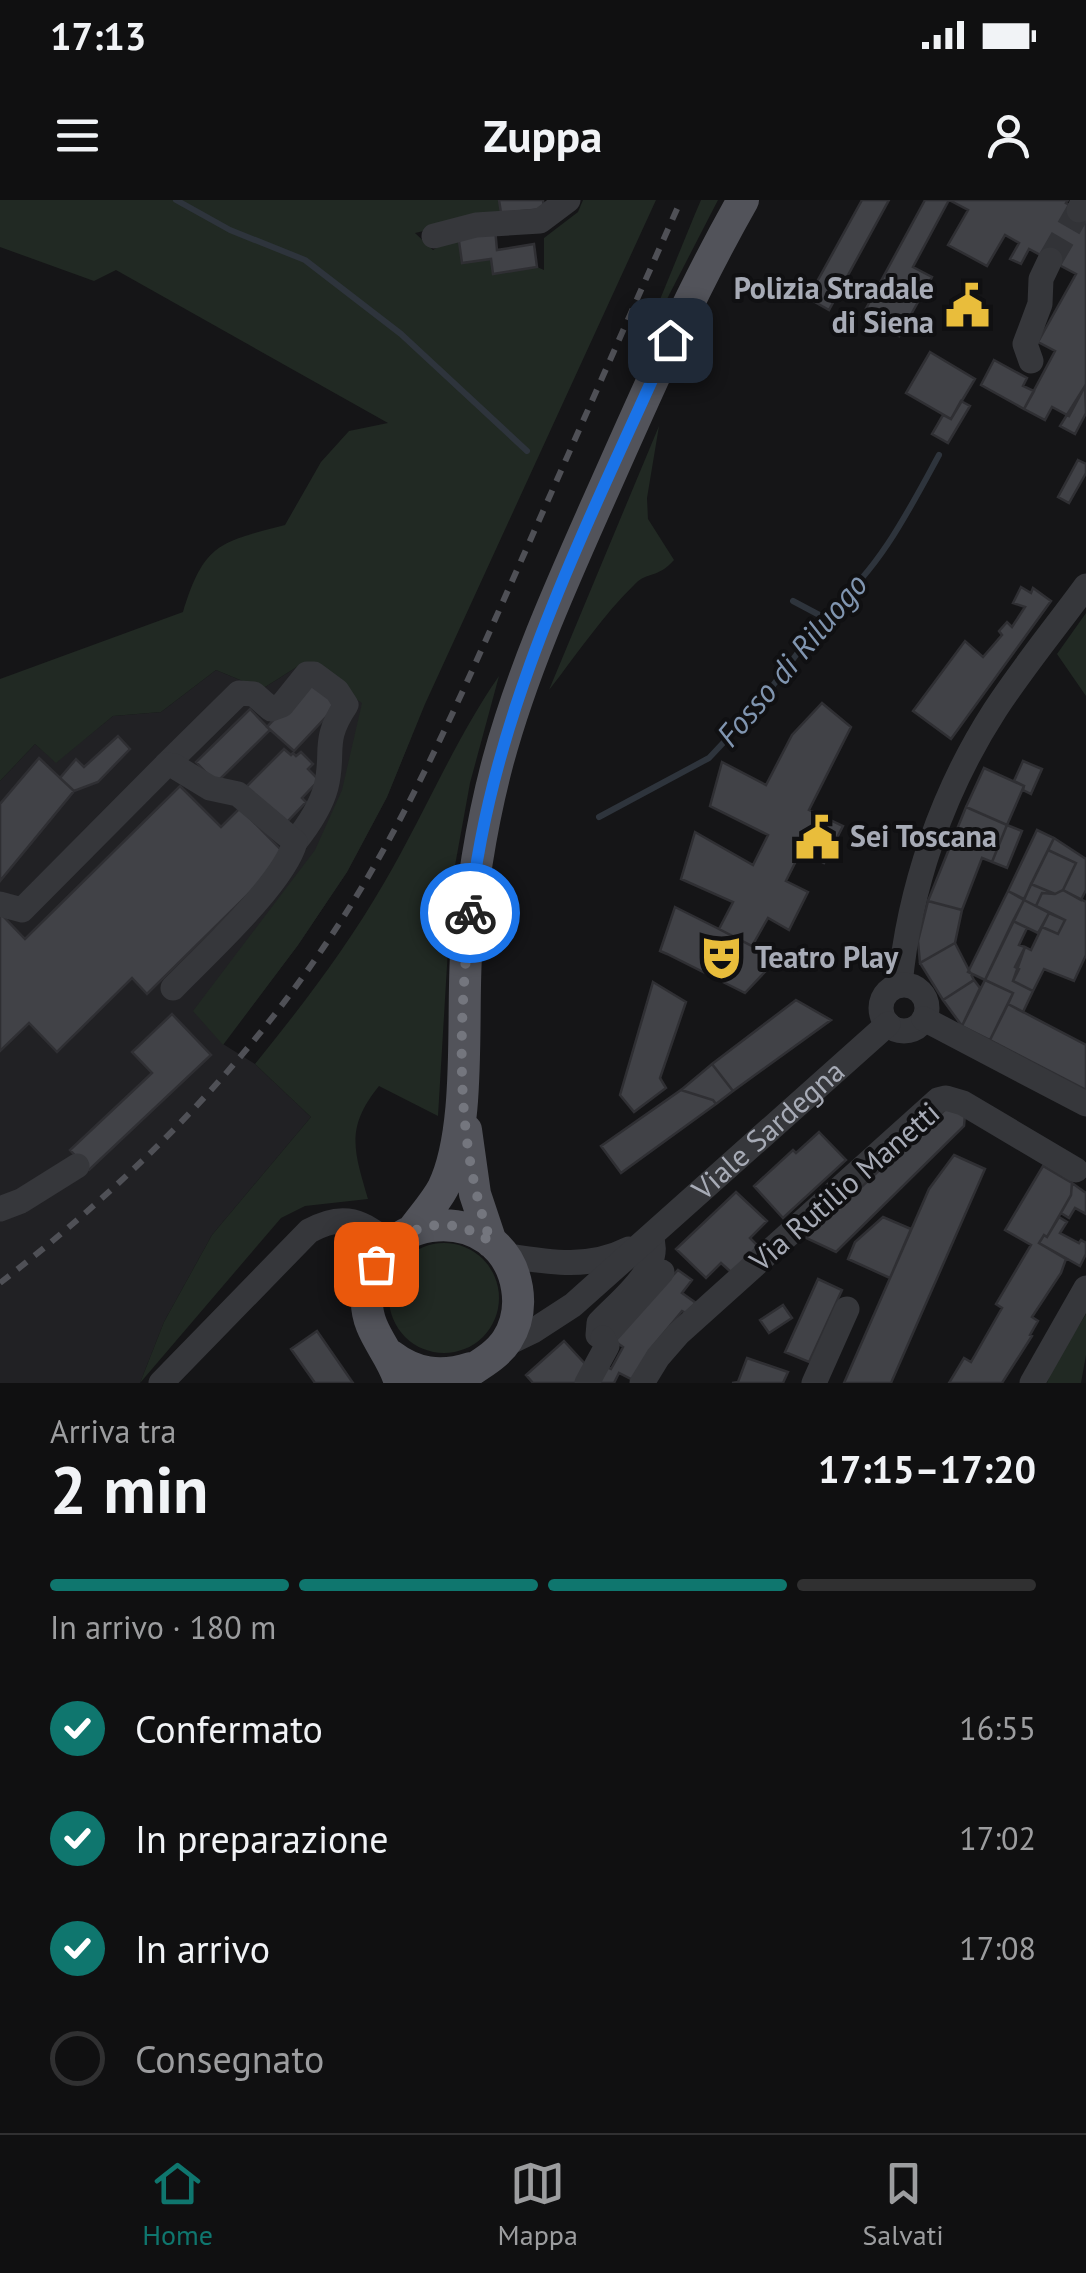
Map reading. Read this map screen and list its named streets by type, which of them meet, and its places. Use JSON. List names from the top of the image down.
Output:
{
  "streets": {
    "main road": ["Viale Sardegna"],
    "street": ["Via Rutilio Manetti"]
  },
  "water": ["Fosso di Riluogo"],
  "places": {
    "public building": ["Polizia Stradale di Siena", "Sei Toscana"],
    "theatre": ["Teatro Play"]
  },
  "page": {
    "status": "17:13",
    "header": "Zuppa",
    "heading": ["2 min", "Arriva tra", "17:15–17:20"],
    "bar": "In arrivo · 180 m",
    "list": [
      ["Confermato", "16:55"],
      ["In preparazione", "17:02"],
      ["In arrivo", "17:08"],
      "Consegnato"
    ],
    "tabs": ["Home", "Mappa", "Salvati"]
  }
}
